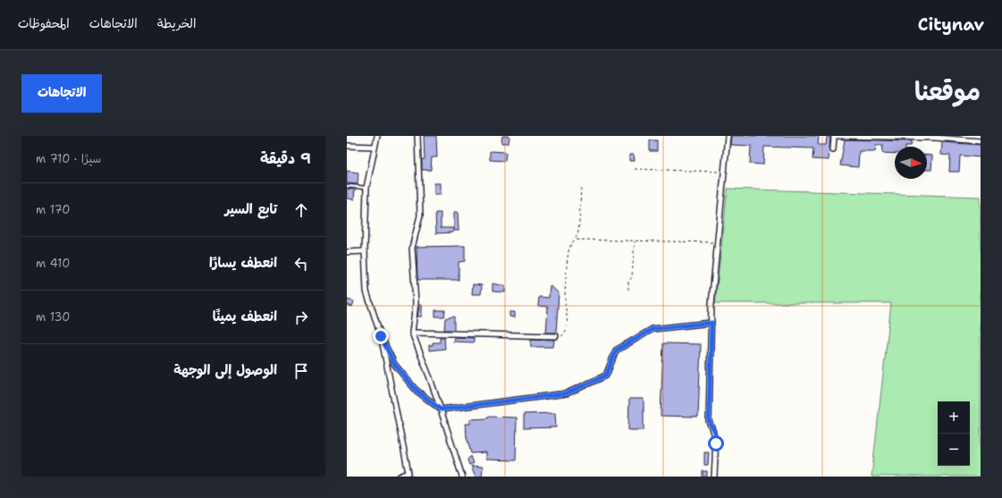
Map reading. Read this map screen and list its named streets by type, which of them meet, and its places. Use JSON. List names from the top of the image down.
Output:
{
  "north": "right",
  "page": {
    "header": "Citynav",
    "nav": ["الخريطة", "الاتجاهات", "المحفوظات"],
    "title": "موقعنا",
    "buttons": "الاتجاهات",
    "heading": ["9 دقيقة", "سيرًا · 710 m"],
    "list": [
      ["تابع السير", "170 m"],
      ["انعطف يسارًا", "410 m"],
      ["انعطف يمينًا", "130 m"],
      "الوصول إلى الوجهة"
    ],
    "map_buttons": ["+", "−"]
  }
}
